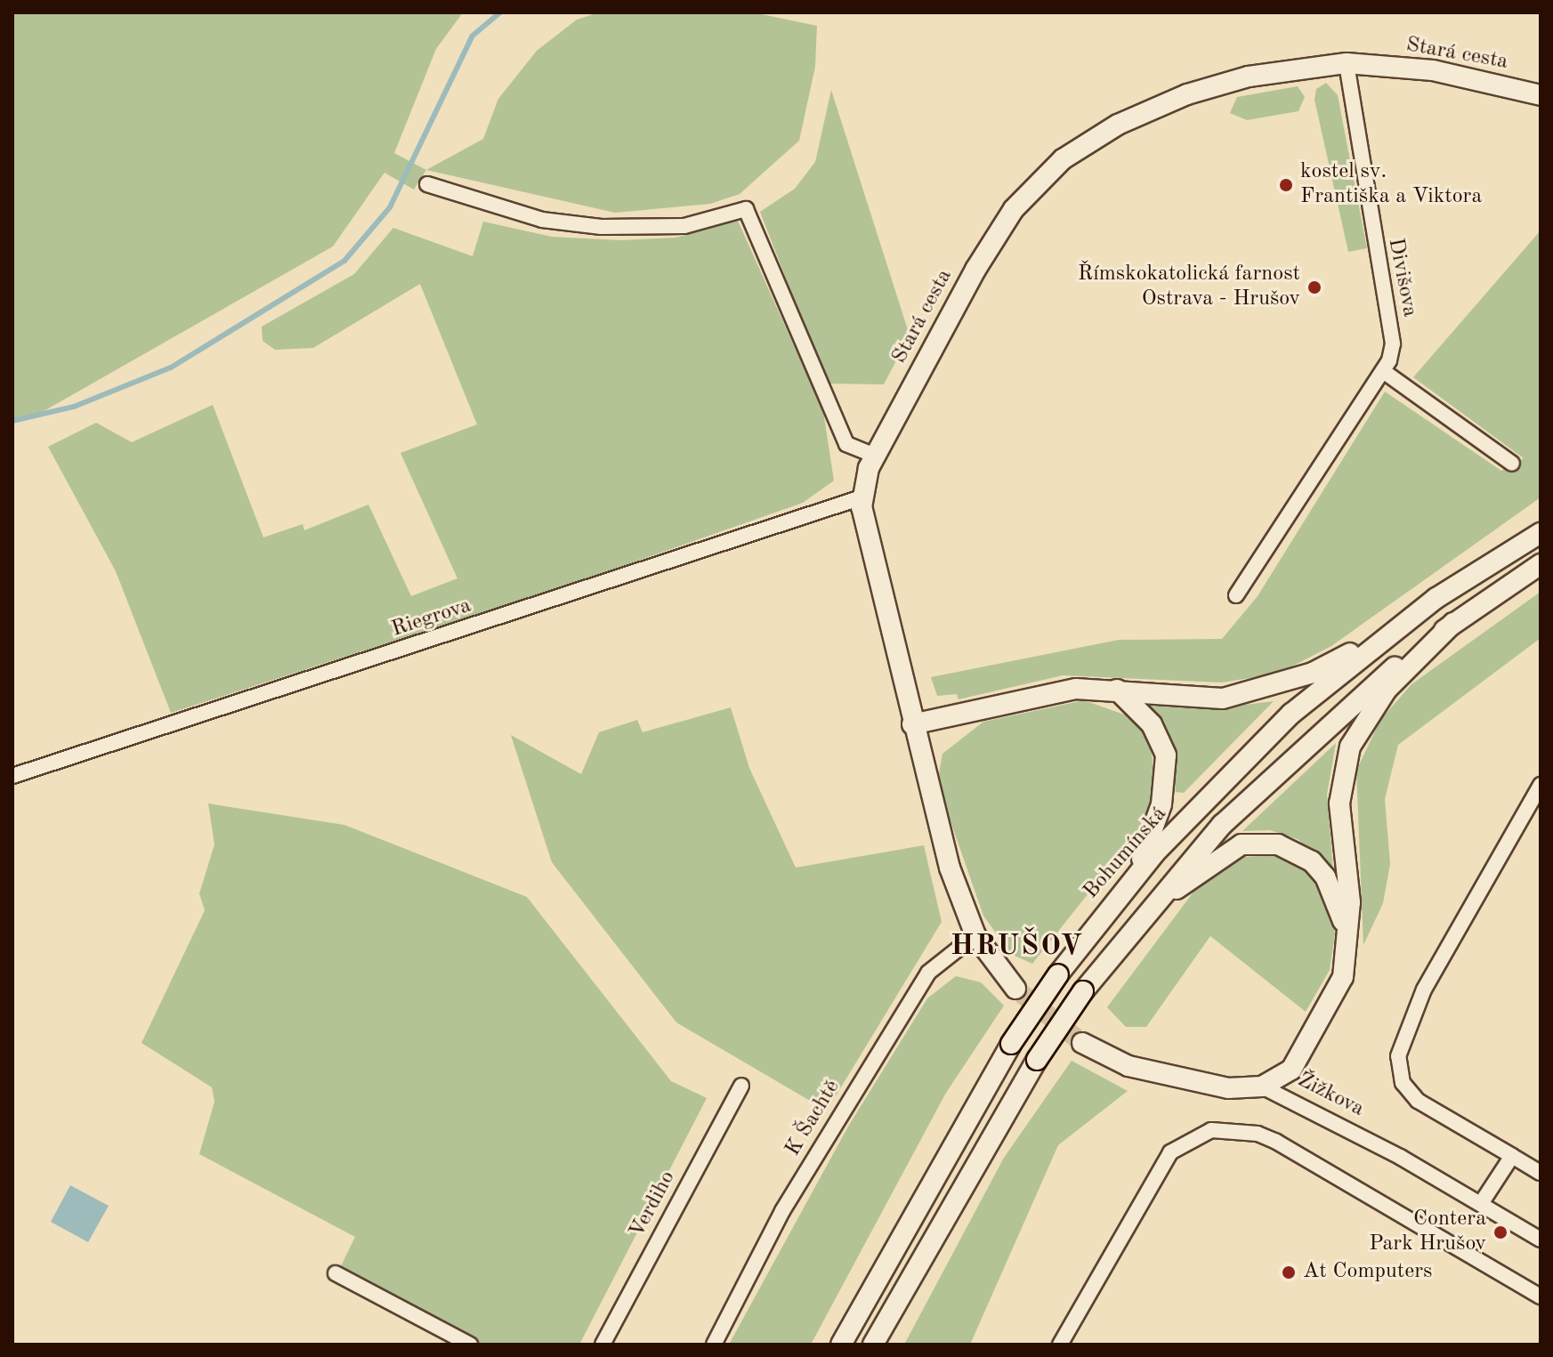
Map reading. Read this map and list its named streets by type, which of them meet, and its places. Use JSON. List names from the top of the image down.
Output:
{
  "streets": {
    "main road": ["Stará cesta", "Bohumínská", "Žižkova"],
    "street": [
      "Divišova",
      "Riegrova",
      "K Šachtě",
      "Verdiho"
    ]
  },
  "crossings": [
    ["Stará cesta", "Divišova"],
    ["Stará cesta", "Riegrova"]
  ],
  "districts": ["HRUŠOV"],
  "places": [
    "kostel sv. Františka a Viktora",
    "Římskokatolická farnost Ostrava - Hrušov",
    "Contera Park Hrušov",
    "At Computers"
  ]
}
